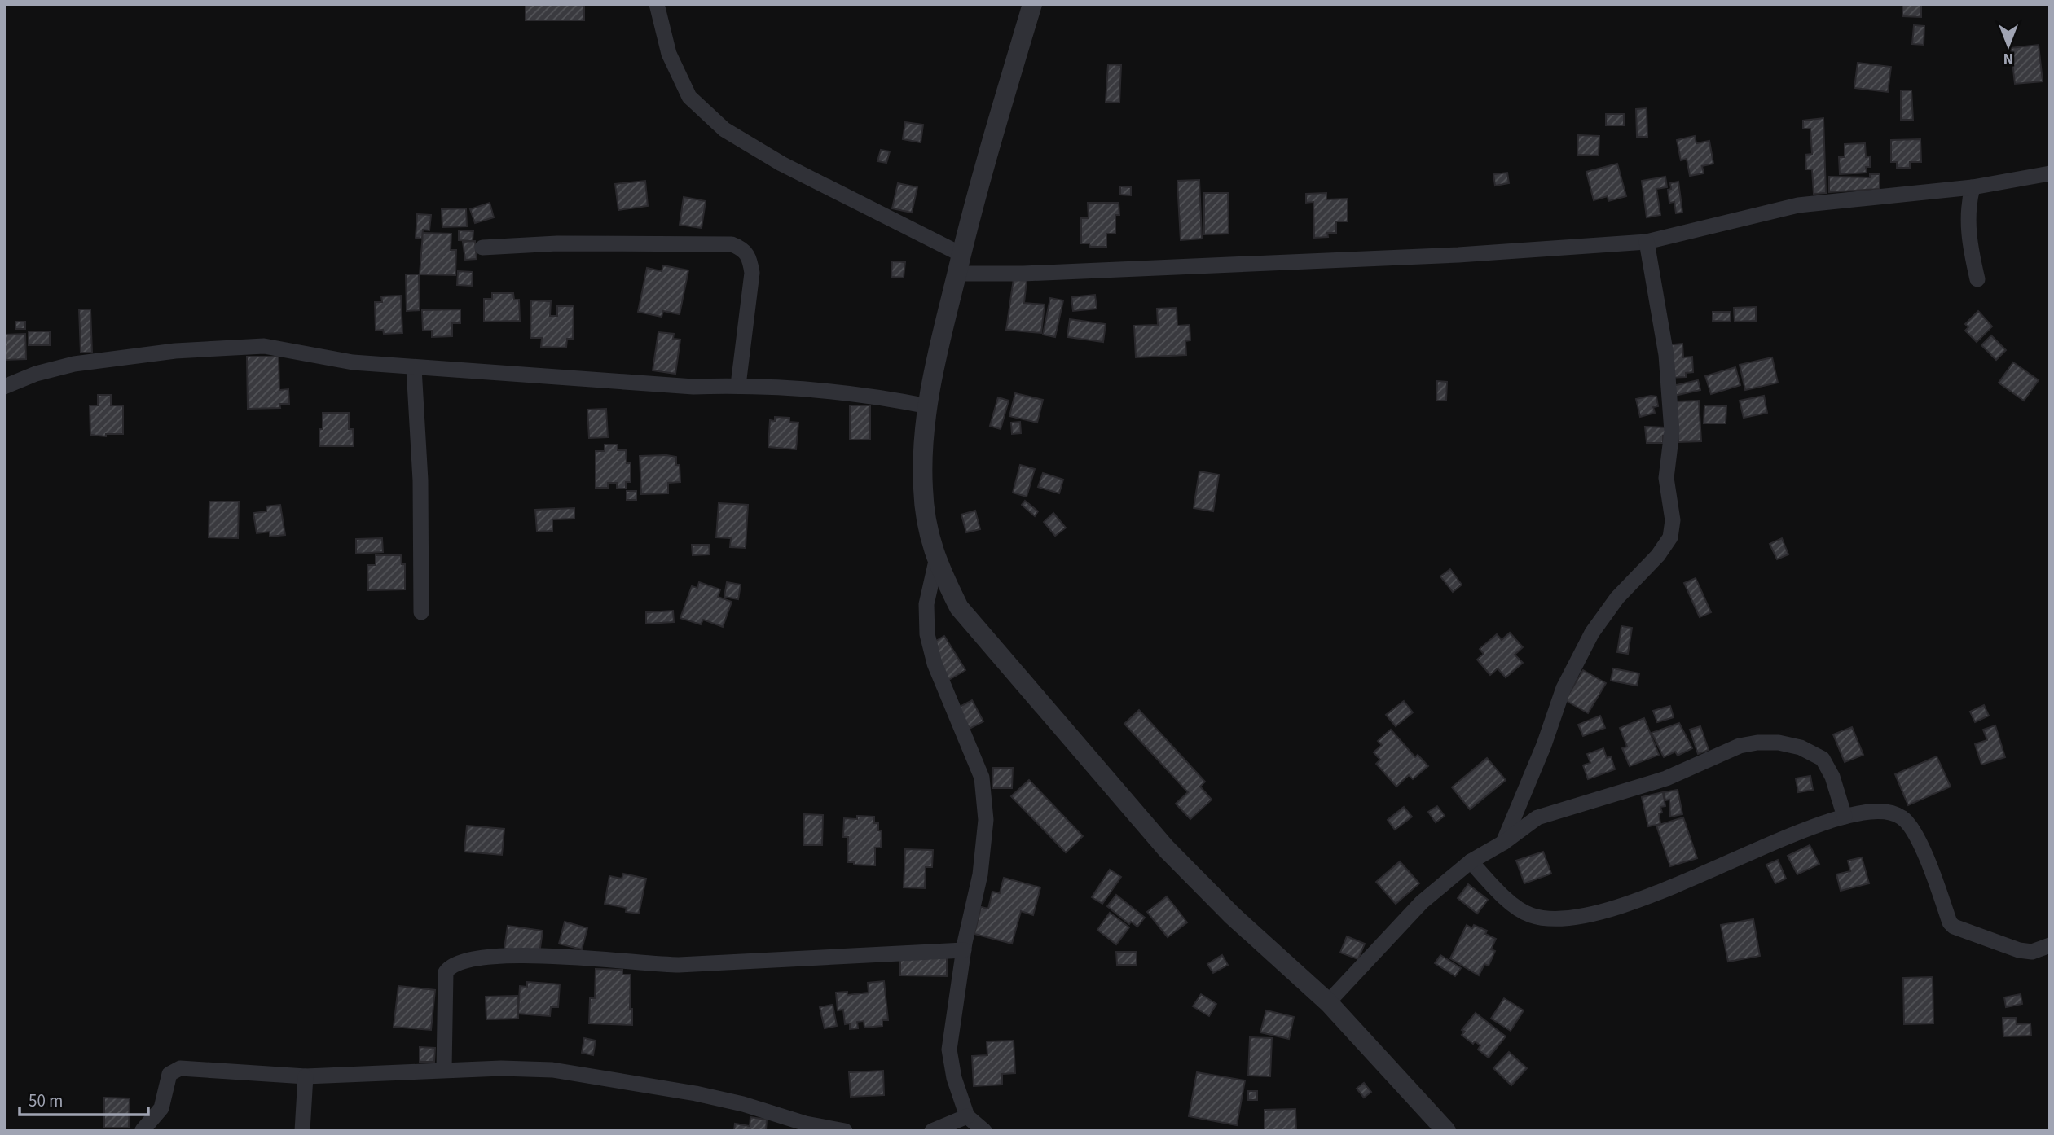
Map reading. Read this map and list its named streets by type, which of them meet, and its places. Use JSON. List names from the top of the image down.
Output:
{
  "scale_bar": "50 m",
  "north": "bottom"
}
